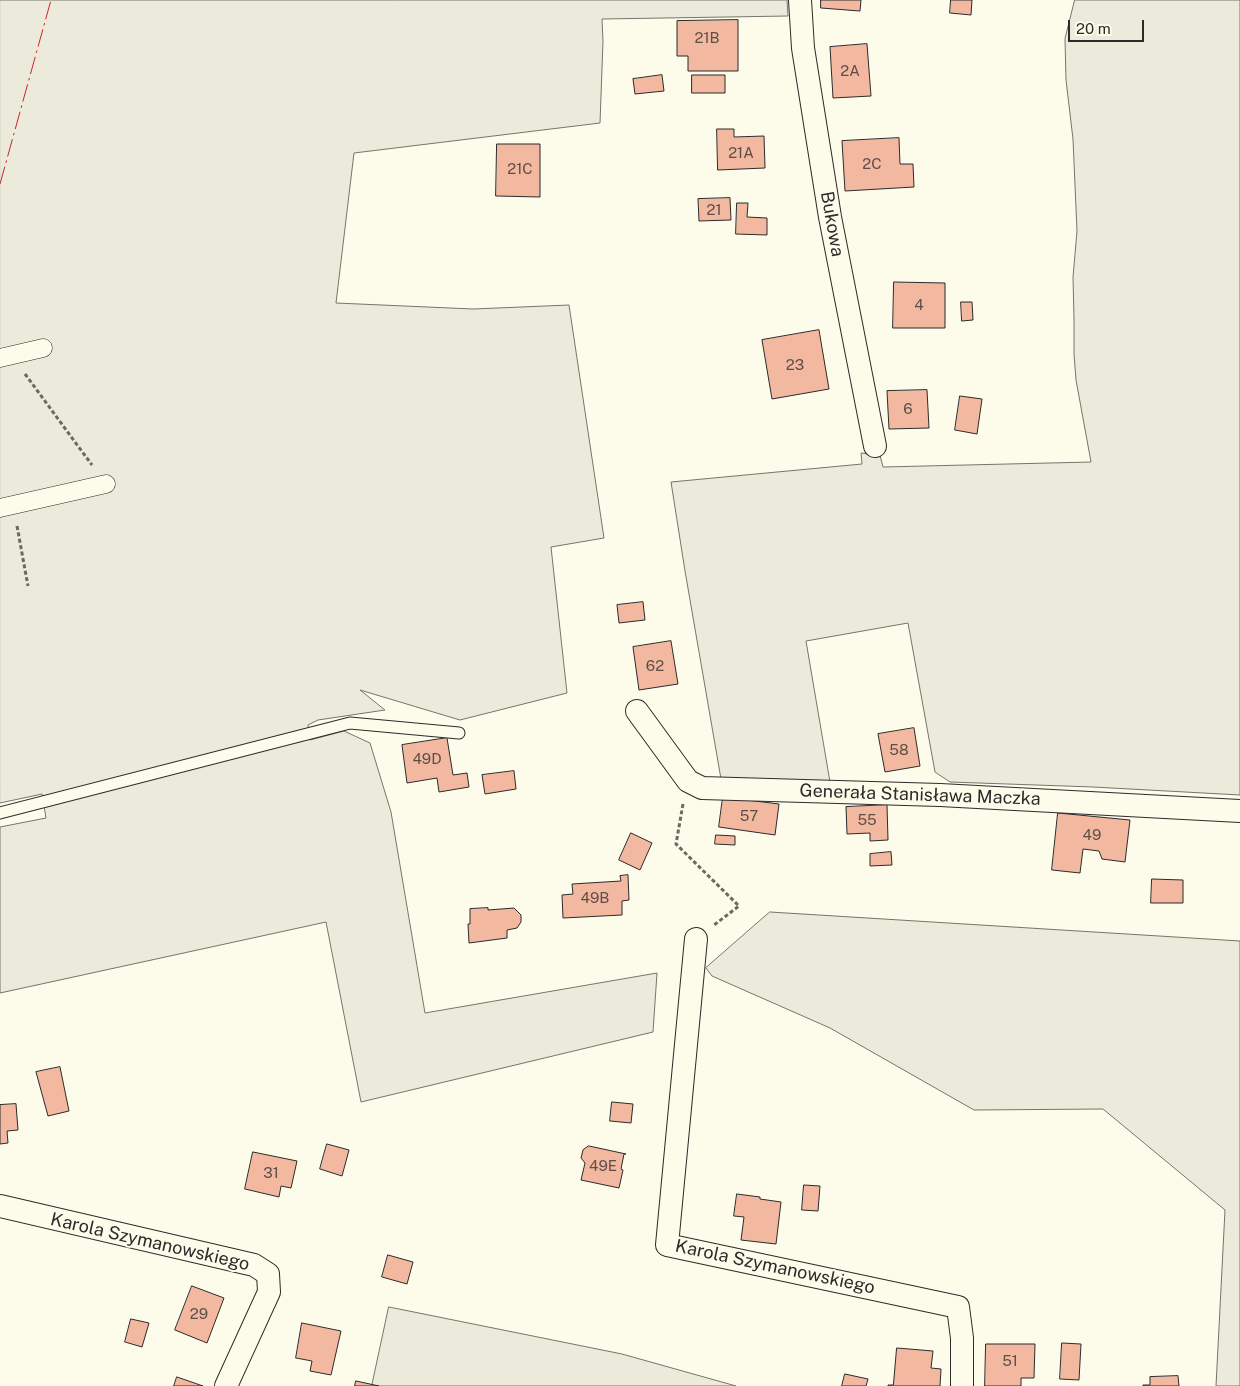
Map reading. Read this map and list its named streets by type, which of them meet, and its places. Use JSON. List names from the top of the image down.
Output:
{
  "streets": {
    "street": ["Bukowa", "Generała Stanisława Maczka", "Karola Szymanowskiego"]
  },
  "house_numbers": [
    "21B",
    "2A",
    "21A",
    "2C",
    "21C",
    "21",
    "4",
    "23",
    "6",
    "62",
    "58",
    "49D",
    "57",
    "55",
    "49",
    "49B",
    "49E",
    "31",
    "29",
    "51"
  ],
  "scale_bar": "20 m"
}
